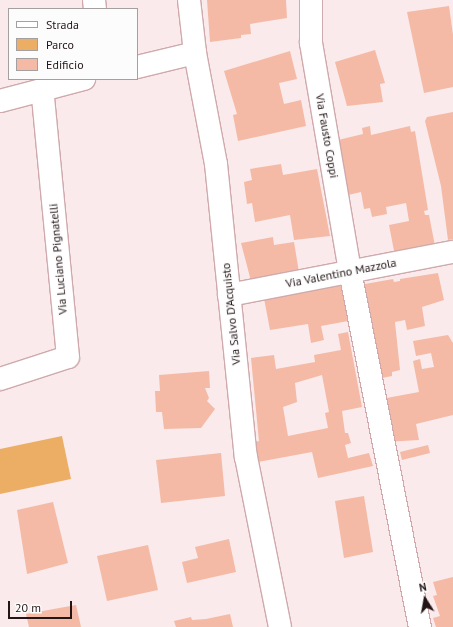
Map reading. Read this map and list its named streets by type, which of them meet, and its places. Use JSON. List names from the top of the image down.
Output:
{
  "streets": {
    "street": [
      "Via Fausto Coppi",
      "Via Luciano Pignatelli",
      "Via Valentino Mazzola",
      "Via Salvo D'Acquisto"
    ]
  },
  "crossings": [
    ["Via Fausto Coppi", "Via Valentino Mazzola"],
    ["Via Valentino Mazzola", "Via Salvo D'Acquisto"]
  ],
  "legend": ["Strada", "Parco", "Edificio"],
  "scale_bar": "20 m",
  "north": "top"
}
